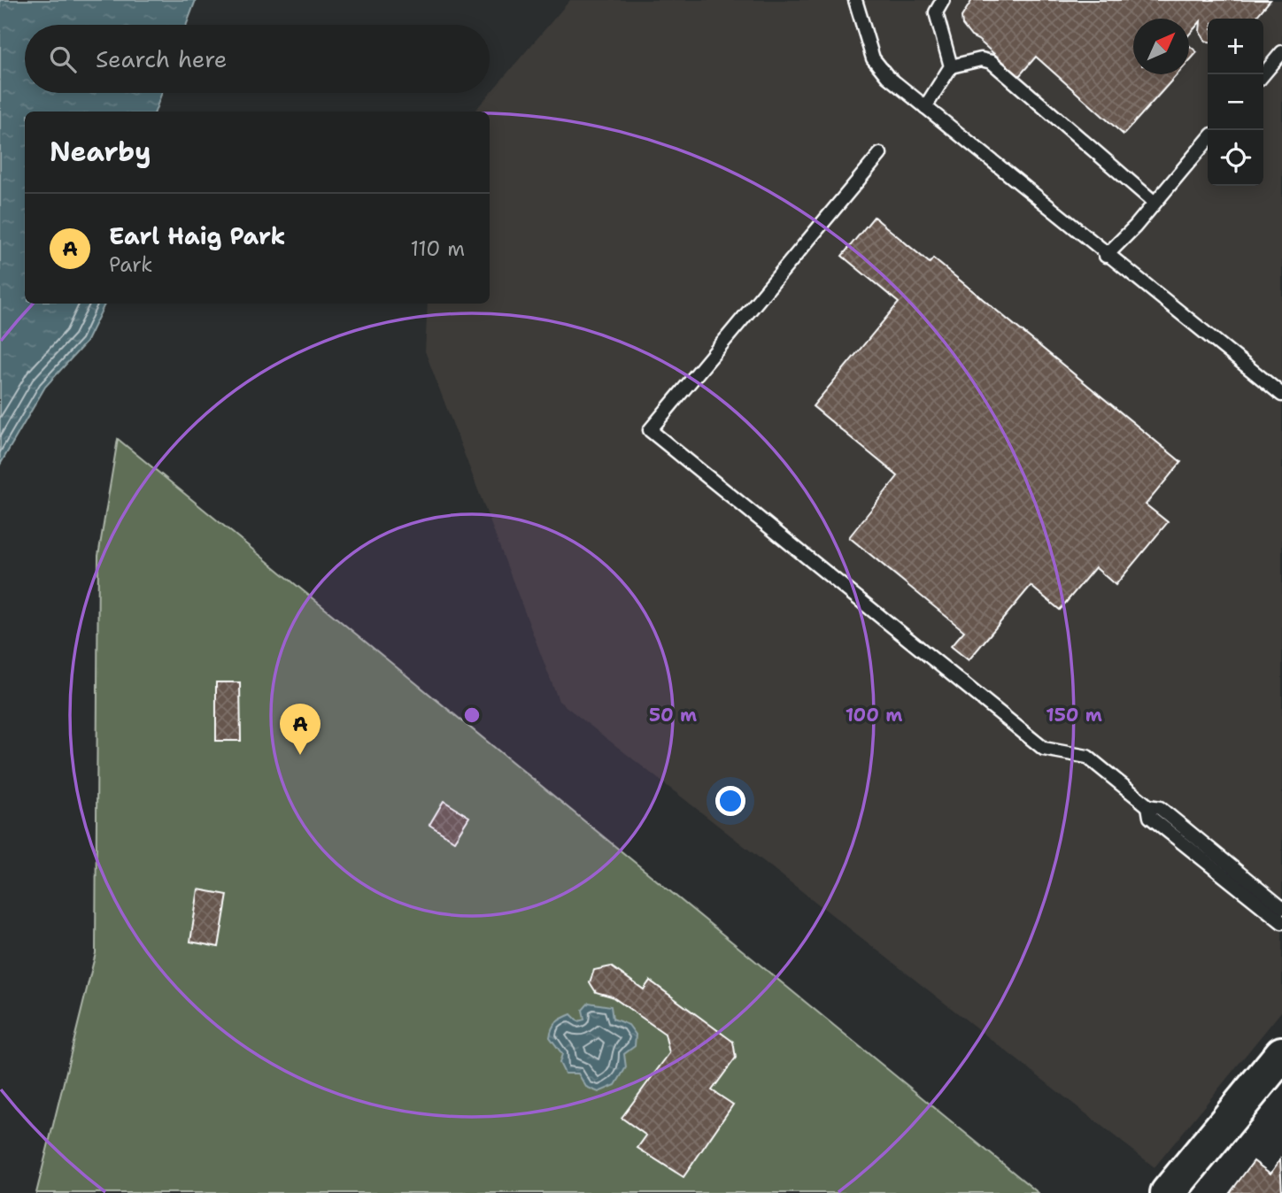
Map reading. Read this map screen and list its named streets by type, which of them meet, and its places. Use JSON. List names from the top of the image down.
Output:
{
  "north": "top right",
  "page": {
    "map_buttons": ["+", "−"],
    "search": "Search here",
    "heading": "Nearby",
    "list": [
      {
        "mark": "A",
        "name": "Earl Haig Park",
        "note": "Park",
        "value": "110 m"
      }
    ],
    "pins": "A"
  },
  "rings": ["50 m", "100 m", "150 m"]
}
